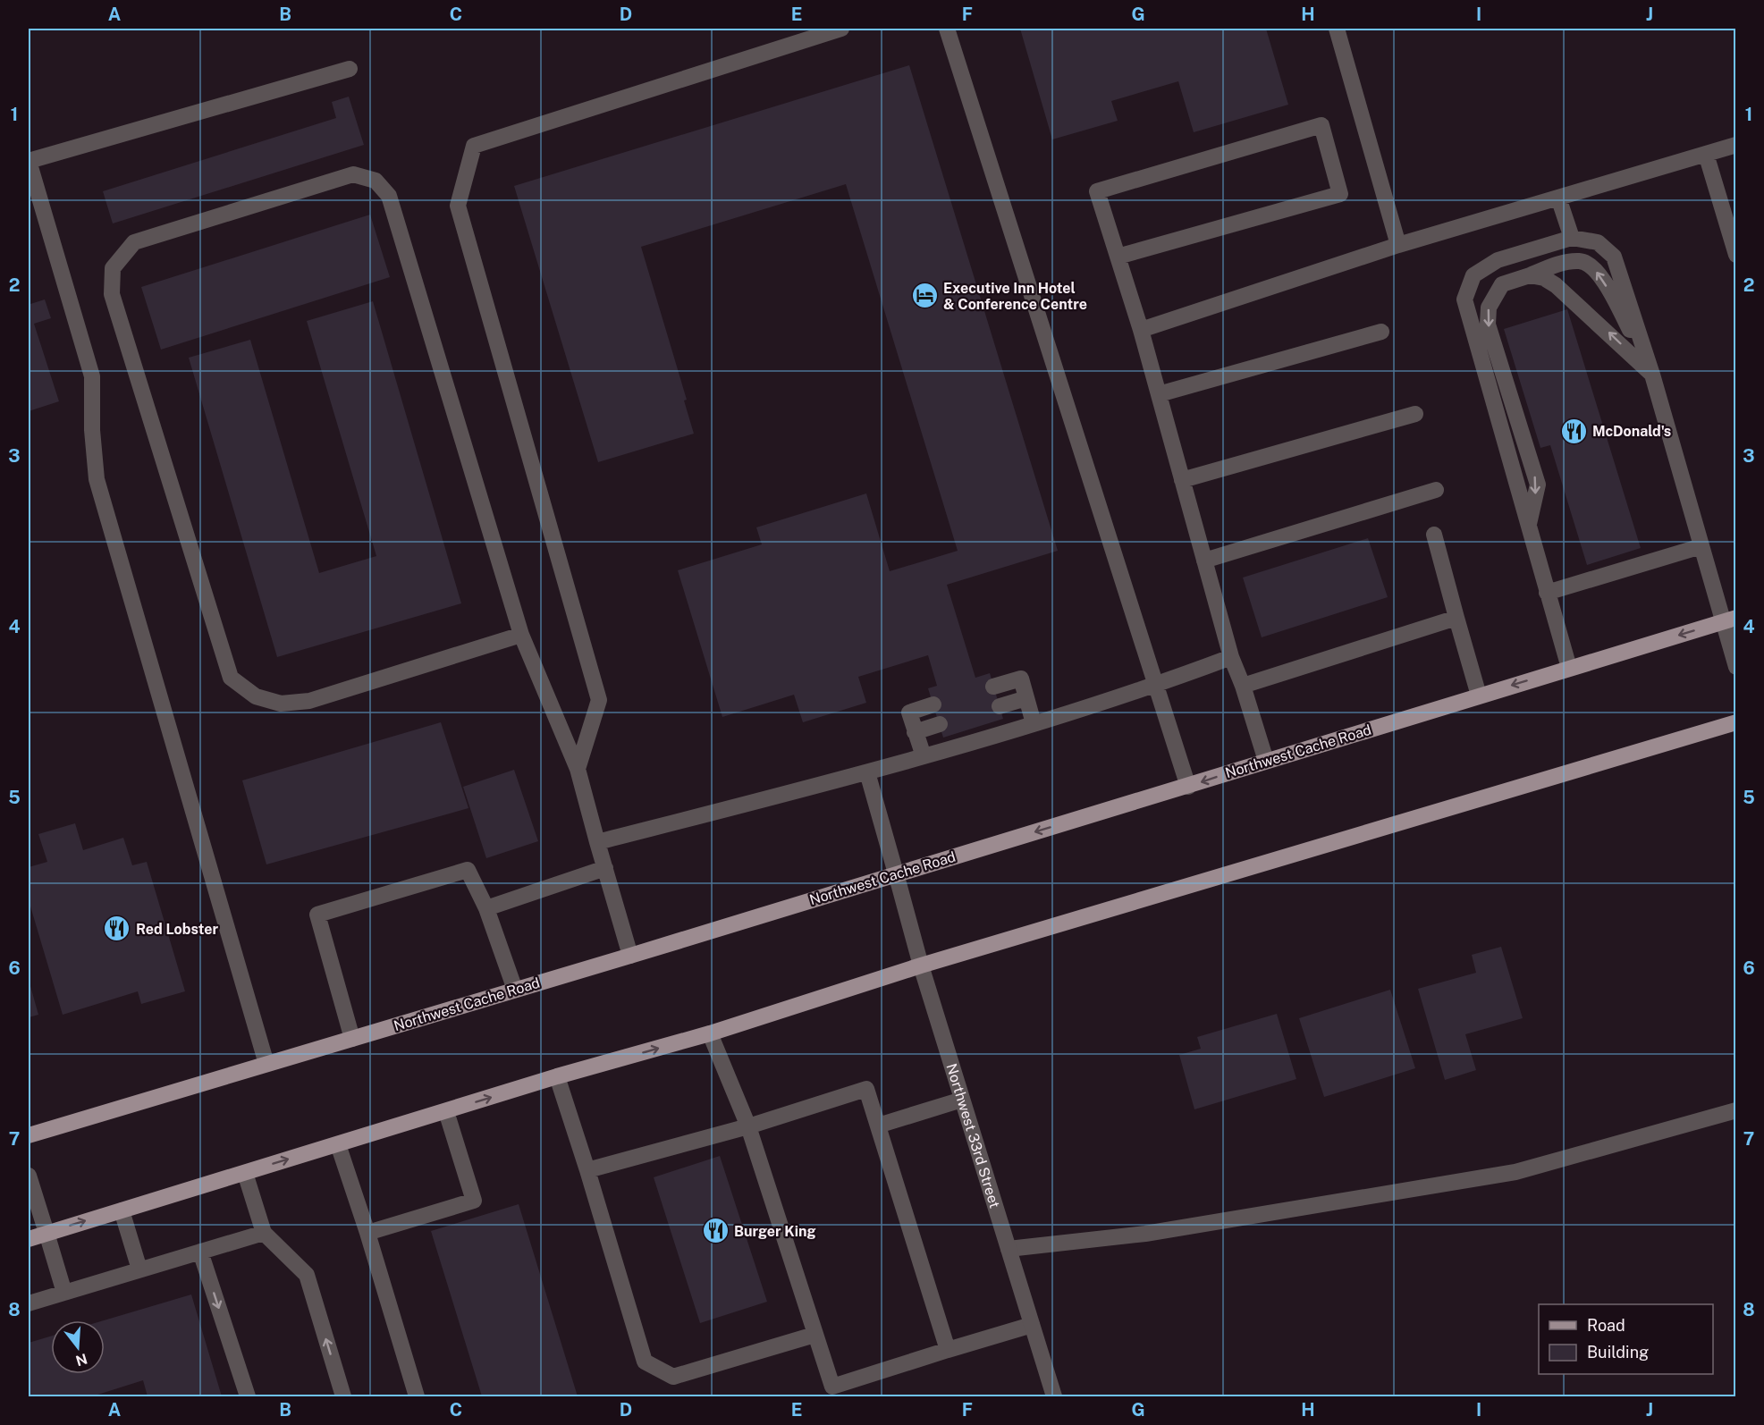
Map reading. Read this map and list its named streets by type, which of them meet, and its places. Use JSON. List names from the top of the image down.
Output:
{
  "streets": {
    "main road": ["Northwest Cache Road"],
    "street": ["Northwest 33rd Street"]
  },
  "crossings": [
    ["Northwest Cache Road", "Northwest 33rd Street"]
  ],
  "places": {
    "hotel": ["Executive Inn Hotel & Conference Centre"],
    "restaurant": ["McDonald's", "Red Lobster", "Burger King"]
  },
  "legend": ["Road", "Building"],
  "north": "bottom",
  "grid": {
    "columns": [
      "A",
      "B",
      "C",
      "D",
      "E",
      "F",
      "G",
      "H",
      "I",
      "J"
    ],
    "rows": [
      "1",
      "2",
      "3",
      "4",
      "5",
      "6",
      "7",
      "8"
    ]
  }
}
